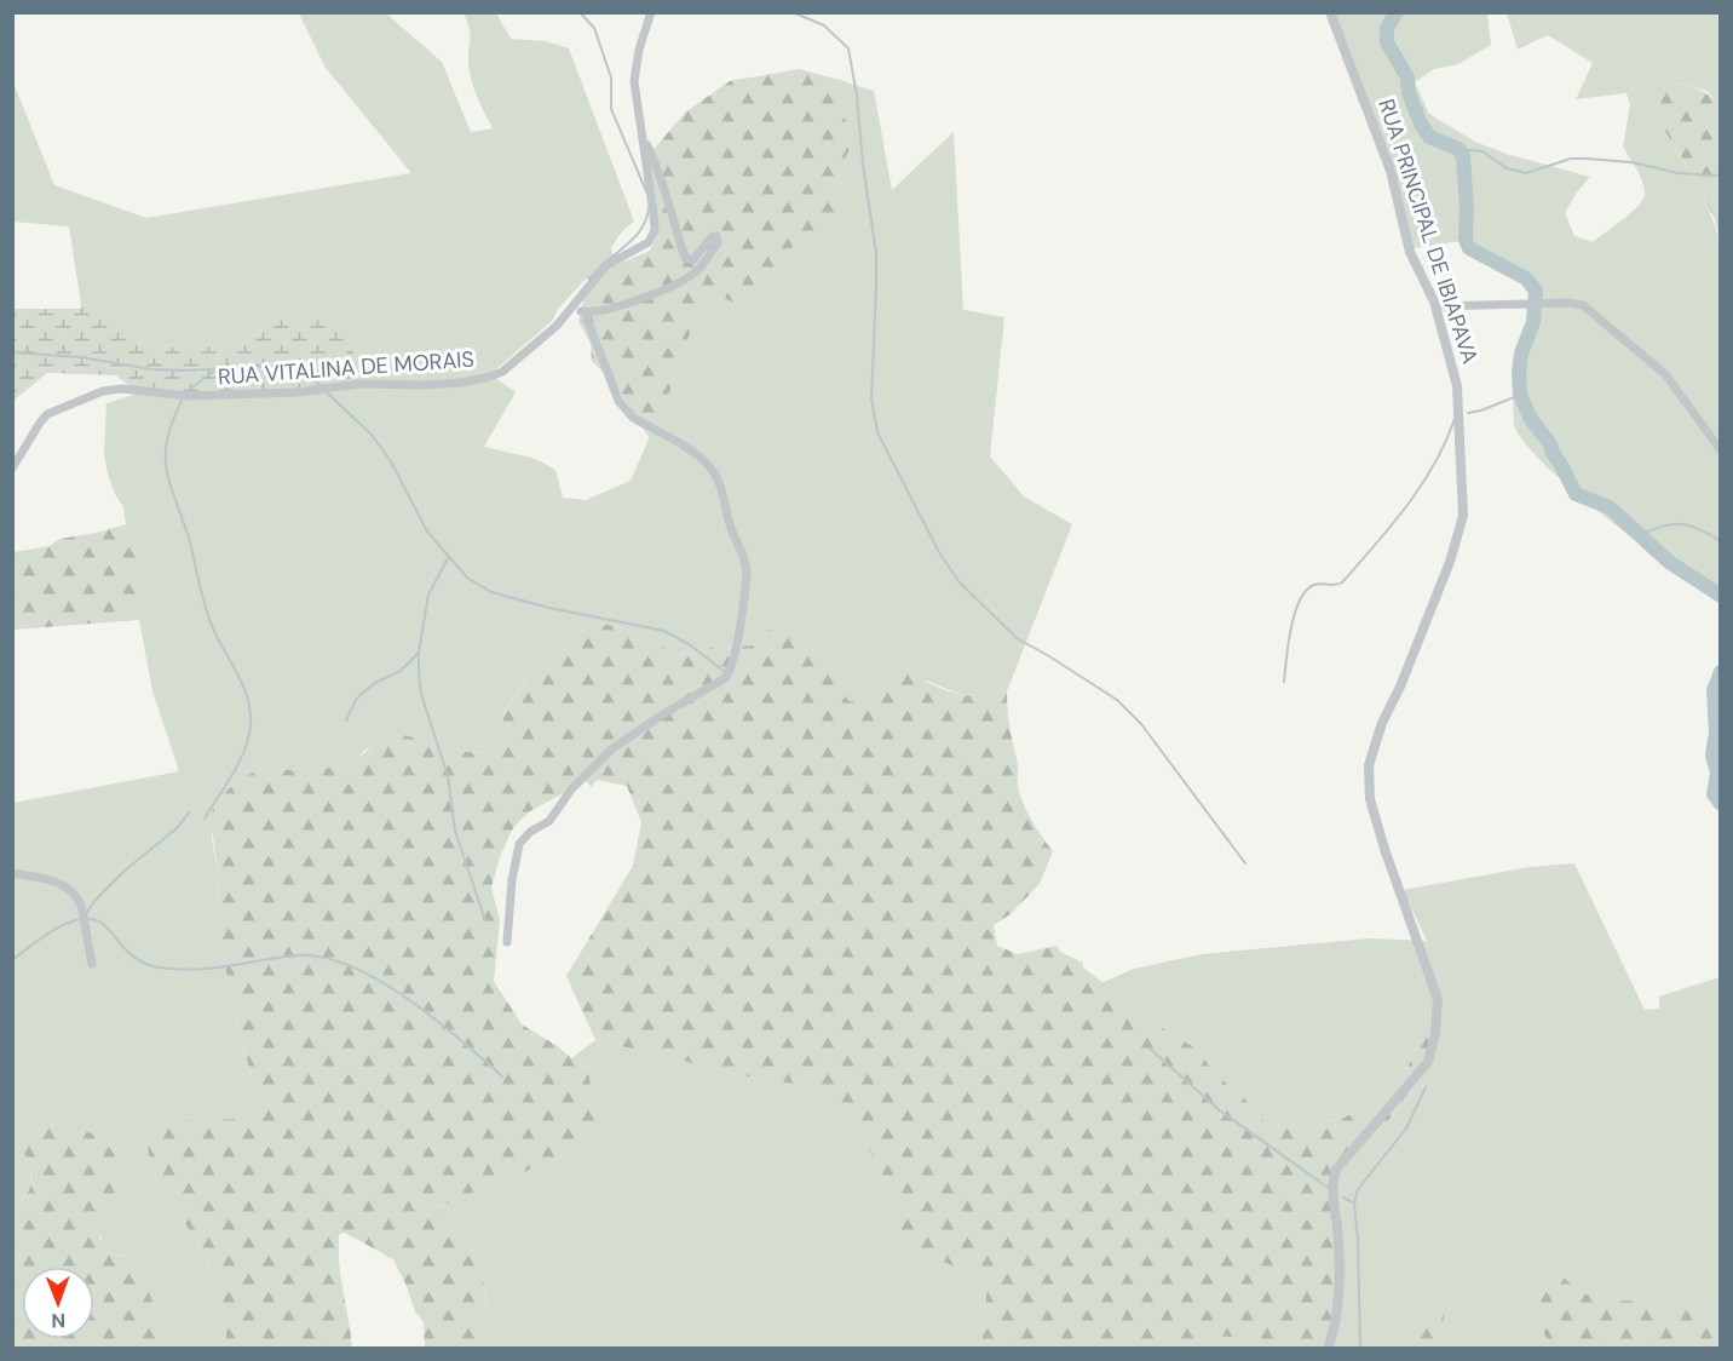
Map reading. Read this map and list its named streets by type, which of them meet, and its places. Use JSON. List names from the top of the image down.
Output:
{
  "streets": {
    "street": ["RUA PRINCIPAL DE IBIAPAVA", "RUA VITALINA DE MORAIS"]
  },
  "north": "bottom"
}
